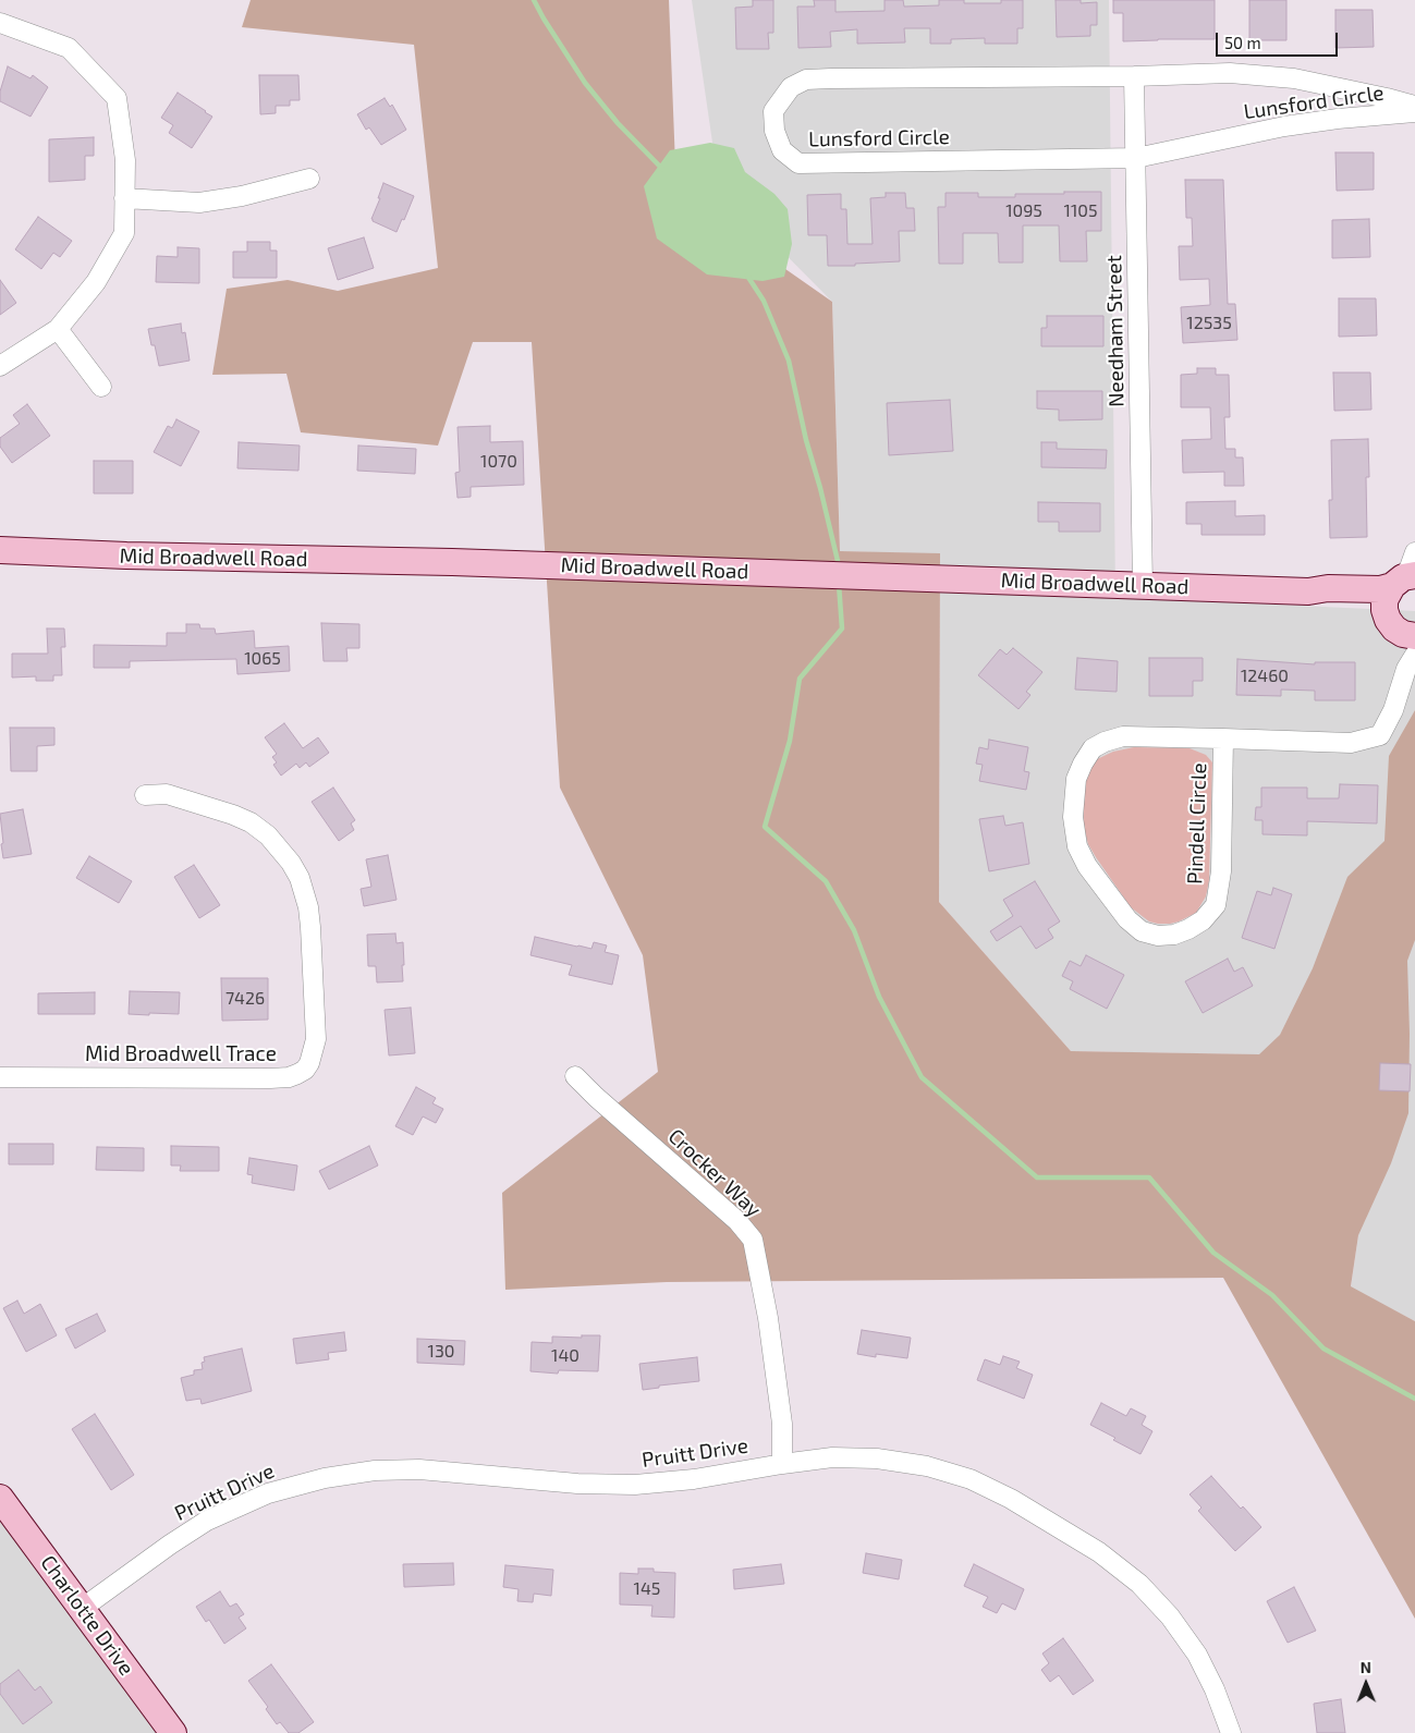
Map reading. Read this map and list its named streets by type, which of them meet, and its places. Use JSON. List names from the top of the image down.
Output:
{
  "streets": {
    "street": [
      "Lunsford Circle",
      "Needham Street",
      "Mid Broadwell Road",
      "Pindell Circle",
      "Mid Broadwell Trace",
      "Crocker Way",
      "Pruitt Drive",
      "Charlotte Drive"
    ]
  },
  "crossings": [
    ["Lunsford Circle", "Needham Street"],
    ["Needham Street", "Mid Broadwell Road"],
    ["Mid Broadwell Road", "Pindell Circle"],
    ["Crocker Way", "Pruitt Drive"],
    ["Pruitt Drive", "Charlotte Drive"]
  ],
  "house_numbers": [
    "1095",
    "1105",
    "12535",
    "1070",
    "1065",
    "12460",
    "7426",
    "130",
    "140",
    "145"
  ],
  "scale_bar": "50 m",
  "north": "top"
}
